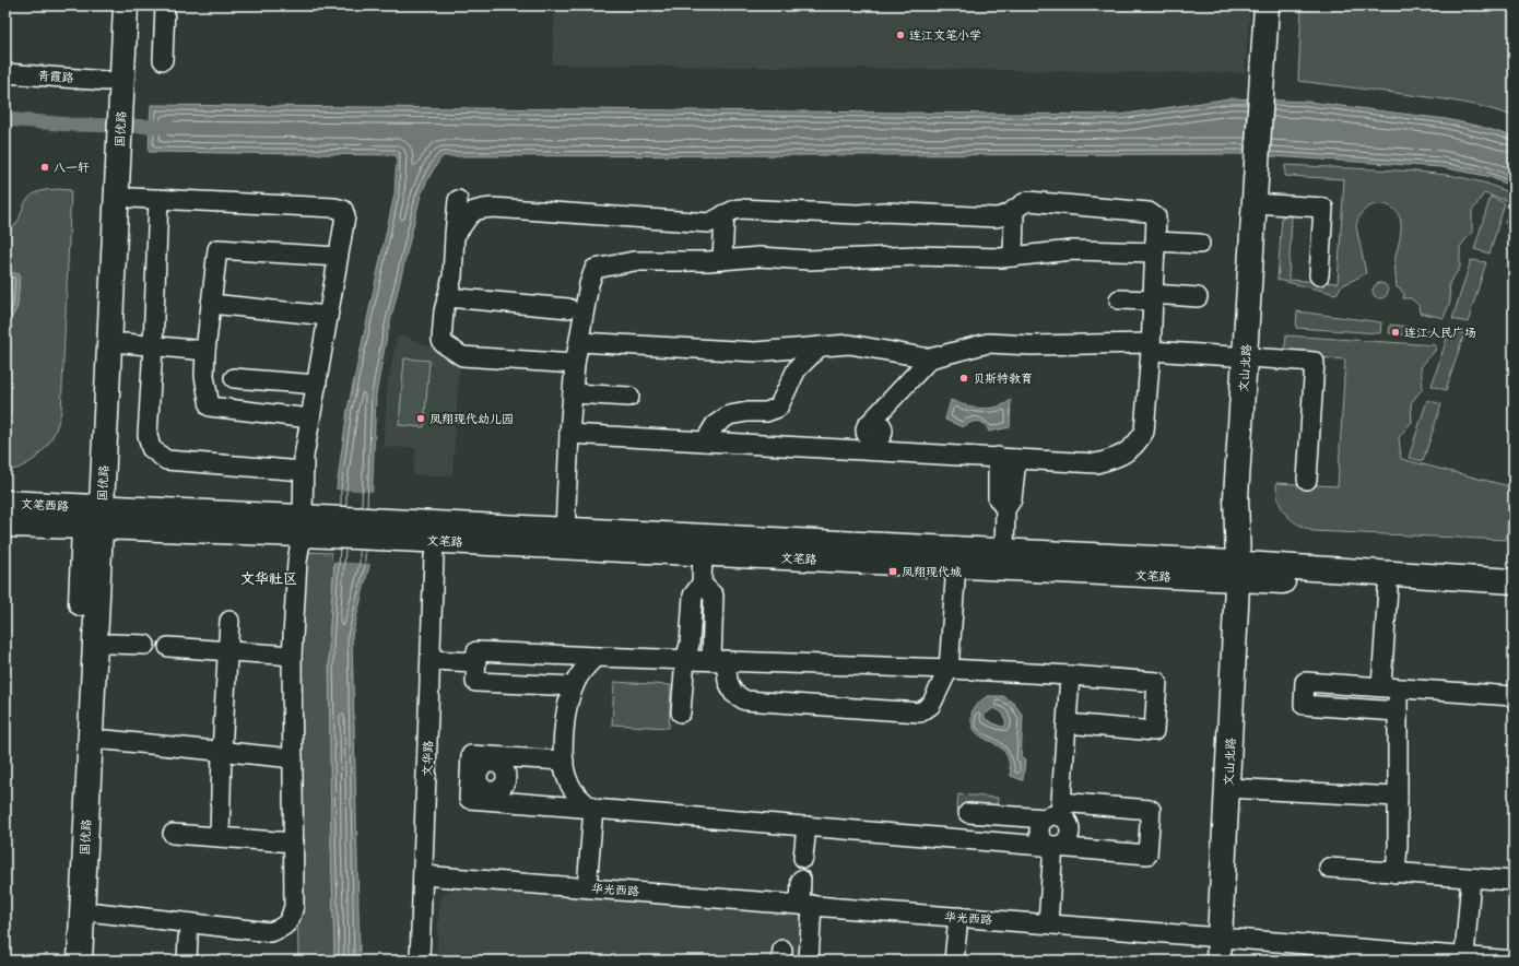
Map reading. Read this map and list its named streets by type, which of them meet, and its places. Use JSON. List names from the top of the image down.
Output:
{
  "streets": {
    "main road": [
      "国优路",
      "文山北路",
      "文笔西路",
      "文笔路"
    ],
    "street": ["青霞路", "文华路", "华光西路"]
  },
  "crossings": [
    ["青霞路", "国优路"],
    ["国优路", "文笔西路"],
    ["国优路", "文笔路"],
    ["文山北路", "文笔路"],
    ["文山北路", "华光西路"],
    ["文笔西路", "文笔路"],
    ["文华路", "华光西路"]
  ],
  "districts": ["文华社区"],
  "places": {
    "other": [
      "连江文笔小学",
      "八一轩",
      "连江人民广场",
      "贝斯特教育",
      "凤翔现代幼儿园"
    ],
    "transit": ["凤翔现代城"]
  }
}
